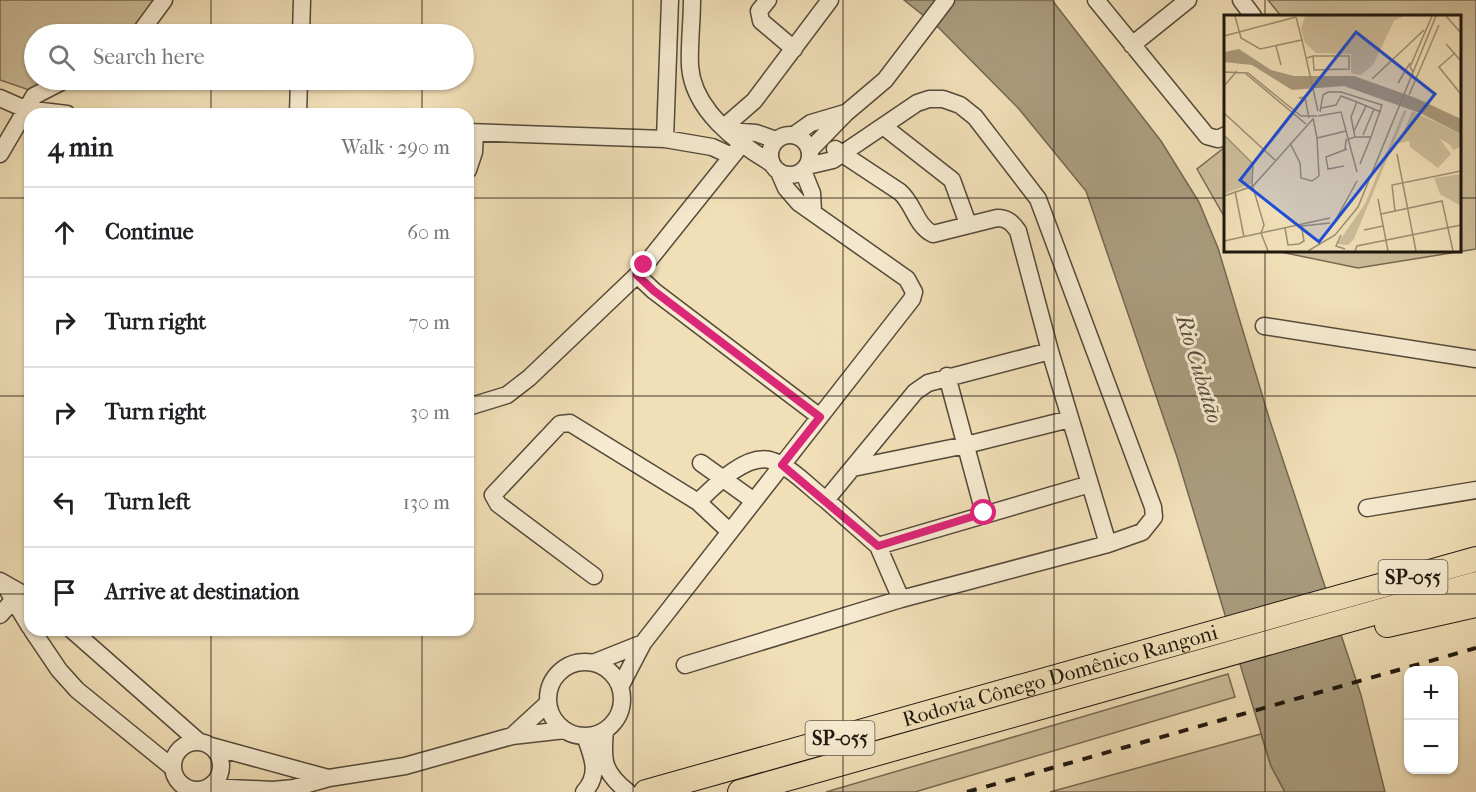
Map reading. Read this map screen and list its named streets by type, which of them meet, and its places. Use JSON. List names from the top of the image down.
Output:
{
  "streets": {
    "highway": ["SP-055", "Rodovia Cônego Domênico Rangoni"]
  },
  "water": ["Rio Cubatão"],
  "page": {
    "search": "Search here",
    "heading": ["4 min", "Walk · 290 m"],
    "list": [
      ["Continue", "60 m"],
      ["Turn right", "70 m"],
      ["Turn right", "30 m"],
      ["Turn left", "130 m"],
      "Arrive at destination"
    ],
    "map_buttons": ["+", "−"]
  }
}
